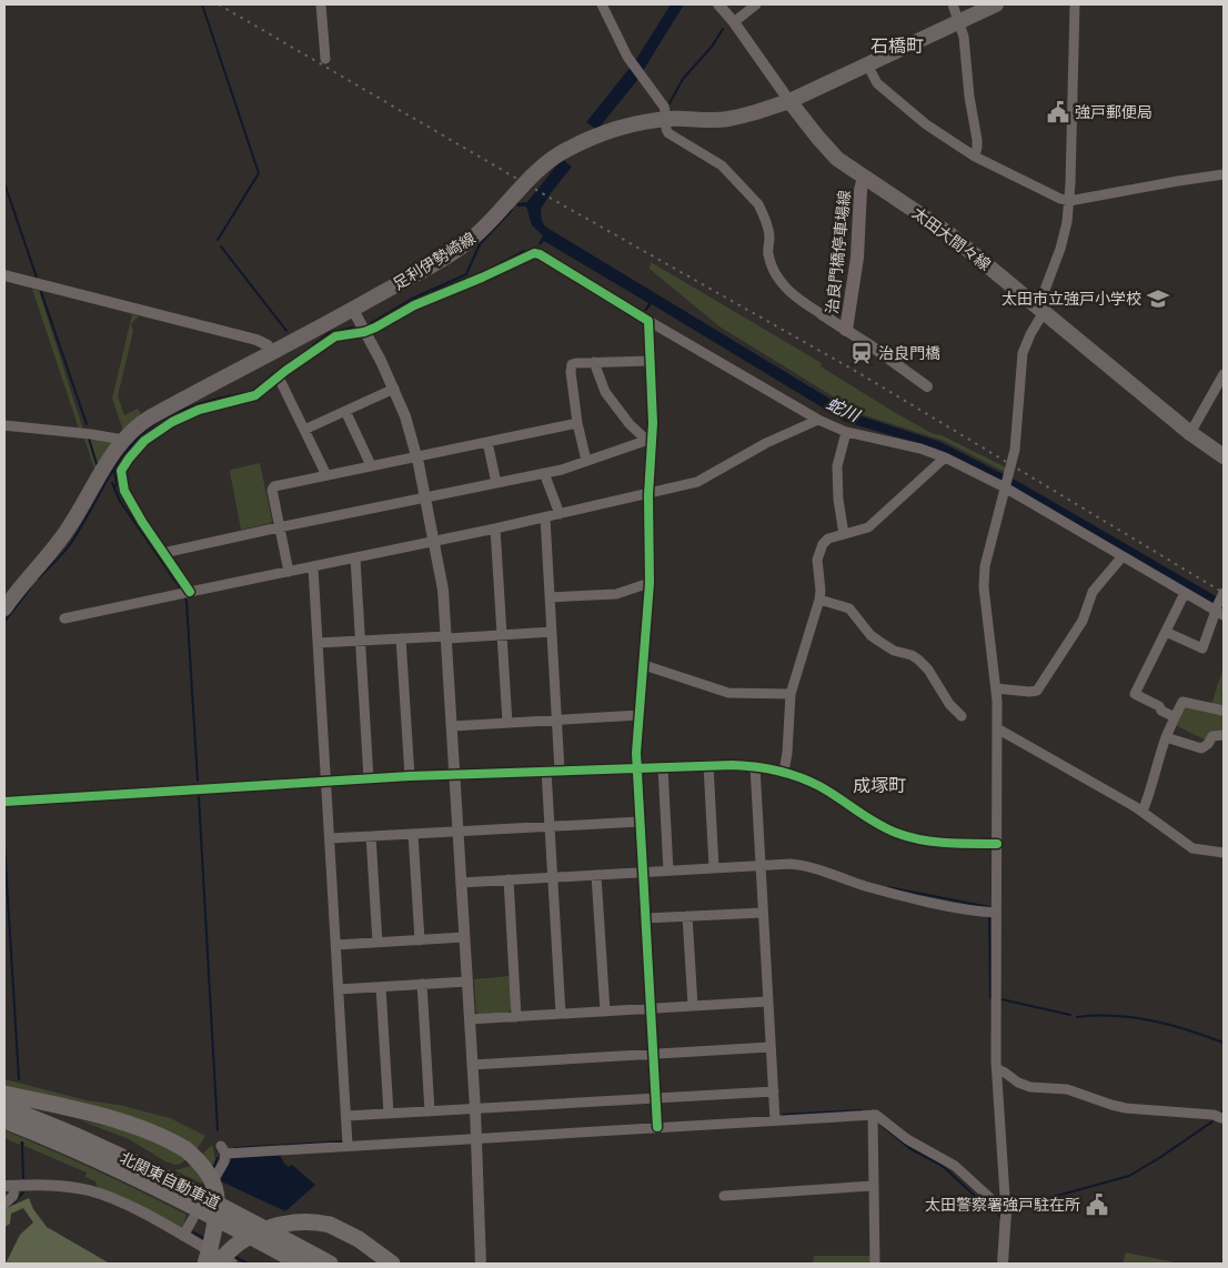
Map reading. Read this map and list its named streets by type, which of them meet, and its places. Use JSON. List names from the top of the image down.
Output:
{
  "streets": {
    "highway": ["北関東自動車道"],
    "main road": ["太田大間々線", "治良門橋停車場線", "足利伊勢崎線"]
  },
  "crossings": [
    ["太田大間々線", "治良門橋停車場線"],
    ["太田大間々線", "足利伊勢崎線"]
  ],
  "districts": ["石橋町", "成塚町"],
  "water": ["蛇川"],
  "places": {
    "public building": ["強戸郵便局", "太田警察署強戸駐在所"],
    "school or university": ["太田市立強戸小学校"],
    "station": ["治良門橋"]
  }
}
